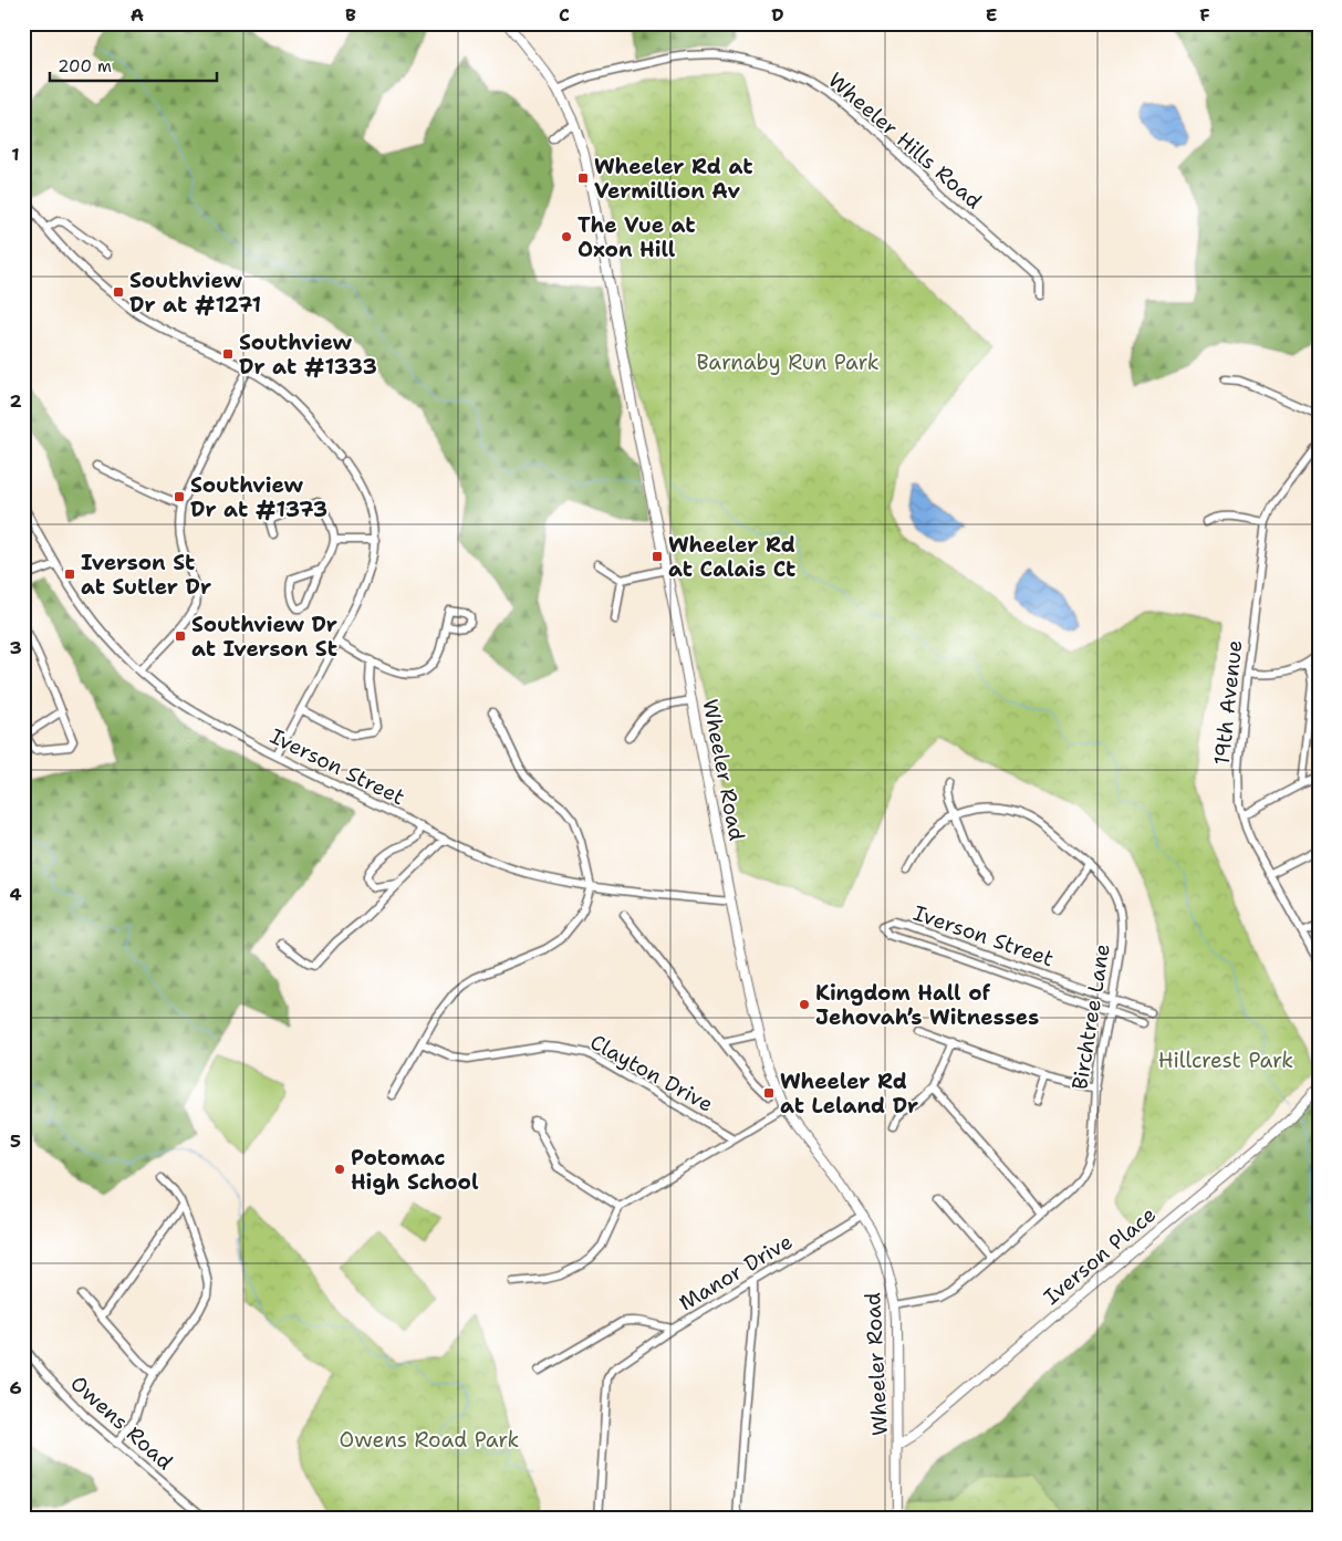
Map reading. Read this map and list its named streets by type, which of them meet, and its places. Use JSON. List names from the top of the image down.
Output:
{
  "streets": {
    "main road": ["Wheeler Road", "Iverson Place"],
    "street": [
      "Wheeler Hills Road",
      "19th Avenue",
      "Iverson Street",
      "Birchtree Lane",
      "Clayton Drive",
      "Manor Drive",
      "Owens Road"
    ]
  },
  "crossings": [
    ["Wheeler Hills Road", "Wheeler Road"],
    ["Iverson Street", "Wheeler Road"],
    ["Iverson Street", "Birchtree Lane"],
    ["Wheeler Road", "Birchtree Lane"],
    ["Wheeler Road", "Iverson Place"],
    ["Wheeler Road", "Manor Drive"]
  ],
  "parks": ["Barnaby Run Park", "Hillcrest Park", "Owens Road Park"],
  "places": {
    "transit": [
      "Wheeler Rd at Vermillion Av",
      "Southview Dr at #1271",
      "Southview Dr at #1333",
      "Southview Dr at #1373",
      "Wheeler Rd at Calais Ct",
      "Iverson St at Sutler Dr",
      "Southview Dr at Iverson St",
      "Wheeler Rd at Leland Dr"
    ],
    "other": ["The Vue at Oxon Hill", "Kingdom Hall of Jehovah’s Witnesses", "Potomac High School"]
  },
  "scale_bar": "200 m",
  "grid": {
    "columns": [
      "A",
      "B",
      "C",
      "D",
      "E",
      "F"
    ],
    "rows": [
      "1",
      "2",
      "3",
      "4",
      "5",
      "6"
    ]
  }
}
